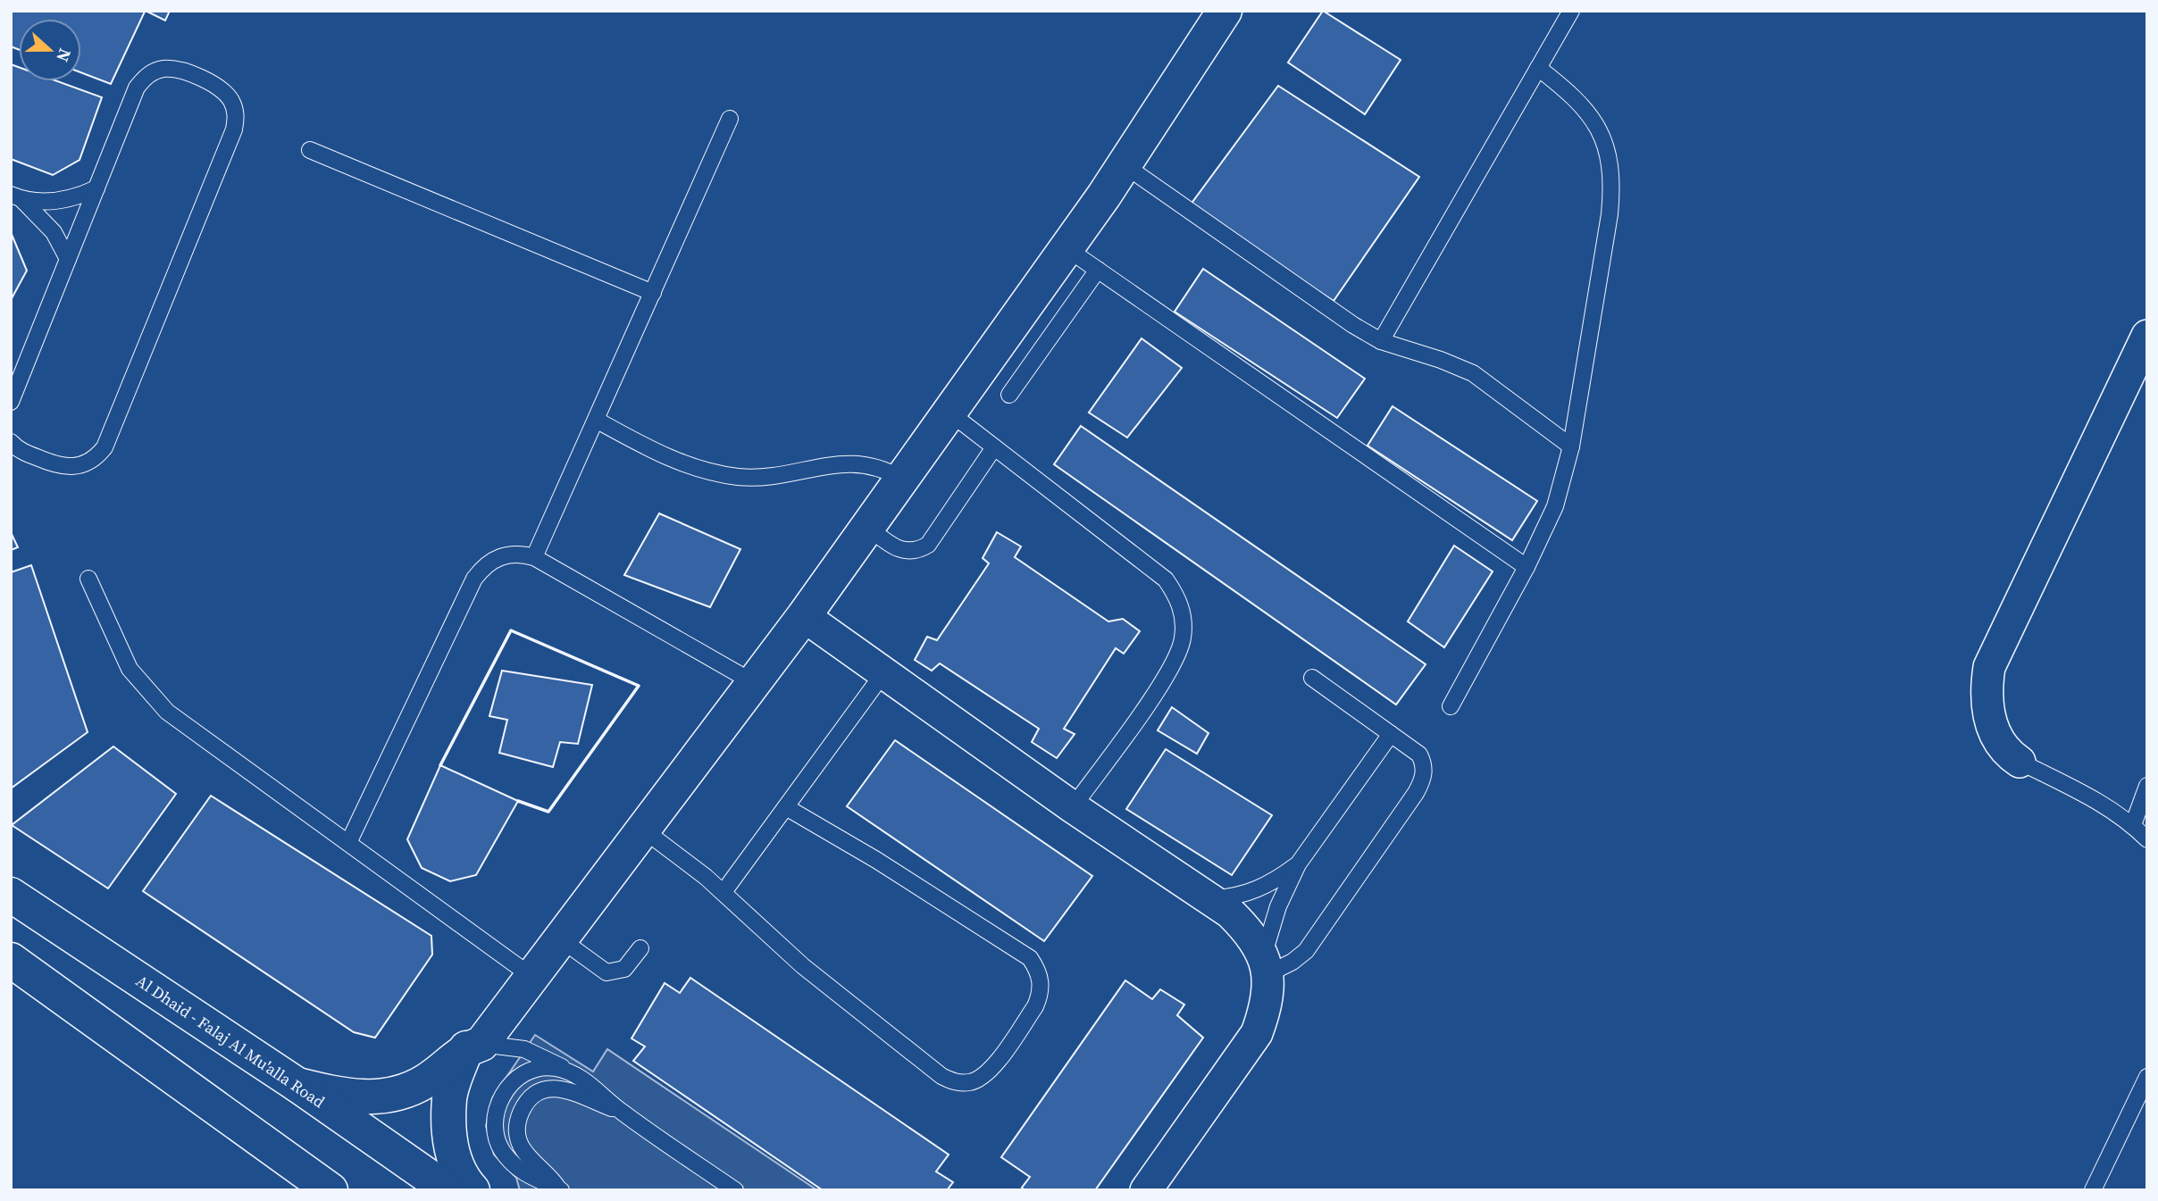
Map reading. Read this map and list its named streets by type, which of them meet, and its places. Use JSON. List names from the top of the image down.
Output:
{
  "streets": {
    "main road": ["Al Dhaid - Falaj Al Mu'alla Road"]
  },
  "north": "right"
}
